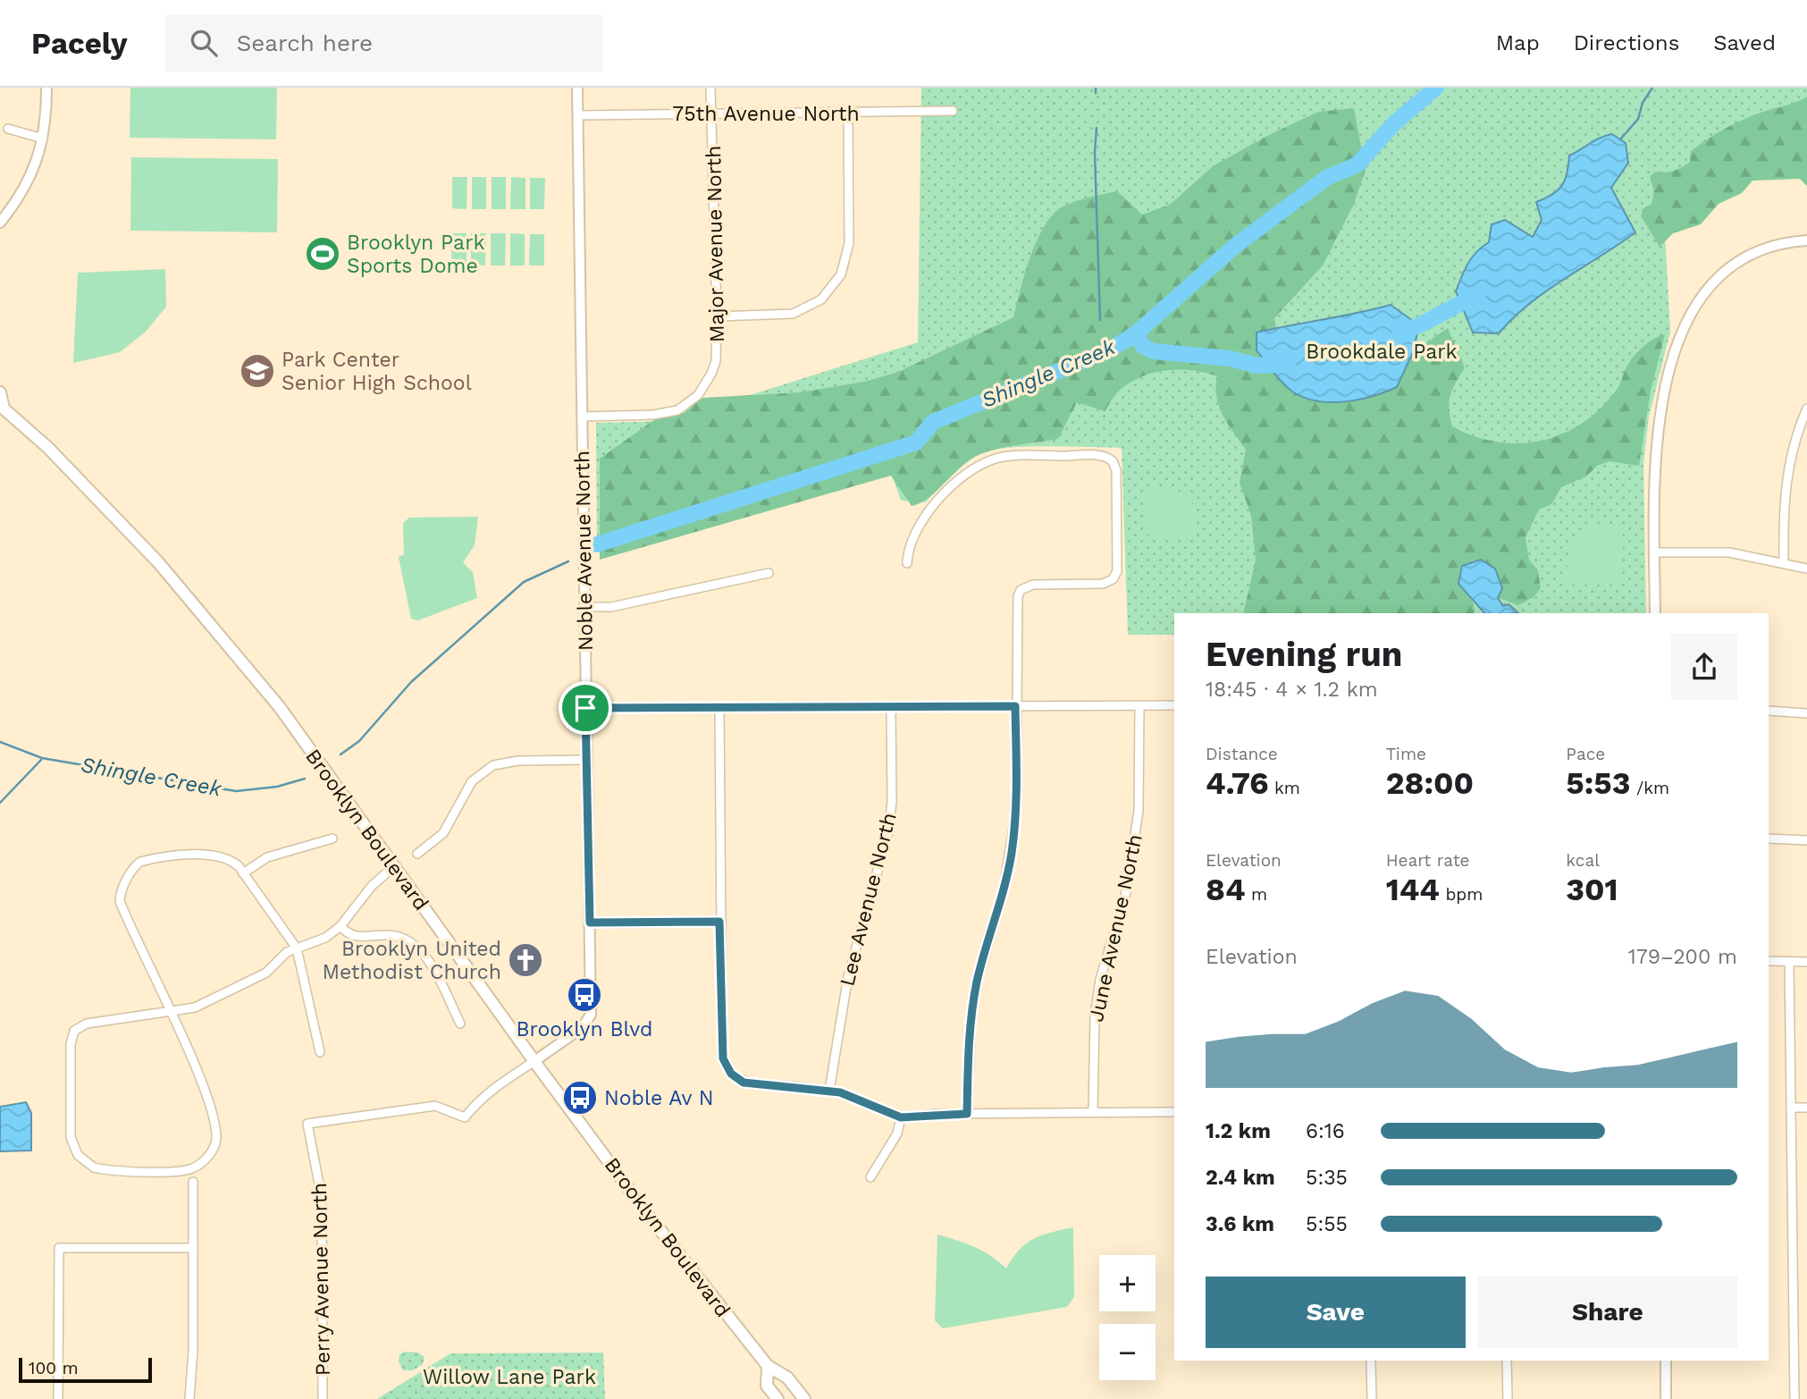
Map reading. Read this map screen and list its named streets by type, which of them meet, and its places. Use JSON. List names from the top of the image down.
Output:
{
  "streets": {
    "main road": ["Brooklyn Boulevard"],
    "street": [
      "75th Avenue North",
      "Major Avenue North",
      "Noble Avenue North",
      "Lee Avenue North",
      "June Avenue North",
      "Perry Avenue North"
    ]
  },
  "crossings": [
    ["75th Avenue North", "Major Avenue North"],
    ["75th Avenue North", "Noble Avenue North"],
    ["Major Avenue North", "Noble Avenue North"],
    ["Noble Avenue North", "Brooklyn Boulevard"],
    ["Noble Avenue North", "Perry Avenue North"],
    ["Brooklyn Boulevard", "Perry Avenue North"]
  ],
  "water": ["Shingle Creek"],
  "parks": ["Brookdale Park", "Willow Lane Park"],
  "places": {
    "sports": ["Brooklyn Park Sports Dome"],
    "school or university": ["Park Center Senior High School"],
    "church": ["Brooklyn United Methodist Church"],
    "bus stop": ["Brooklyn Blvd", "Noble Av N"]
  },
  "scale_bar": "100 m",
  "page": {
    "header": "Pacely",
    "search": "Search here",
    "nav": ["Map", "Directions", "Saved"],
    "heading": ["Evening run", "18:45 · 4 × 1.2 km"],
    "stats": [
      ["Distance", "4.76 km"],
      ["Time", "28:00"],
      ["Pace", "5:53 /km"],
      ["Elevation", "84 m"],
      ["Heart rate", "144 bpm"],
      ["kcal", "301"]
    ],
    "chart": ["Elevation", "179–200 m"],
    "list": [
      {
        "name": "1.2 km",
        "note": "6:16"
      },
      {
        "name": "2.4 km",
        "note": "5:35"
      },
      {
        "name": "3.6 km",
        "note": "5:55"
      }
    ],
    "map_buttons": ["+", "−"],
    "buttons": ["Save", "Share"],
    "scale": "100 m"
  }
}
